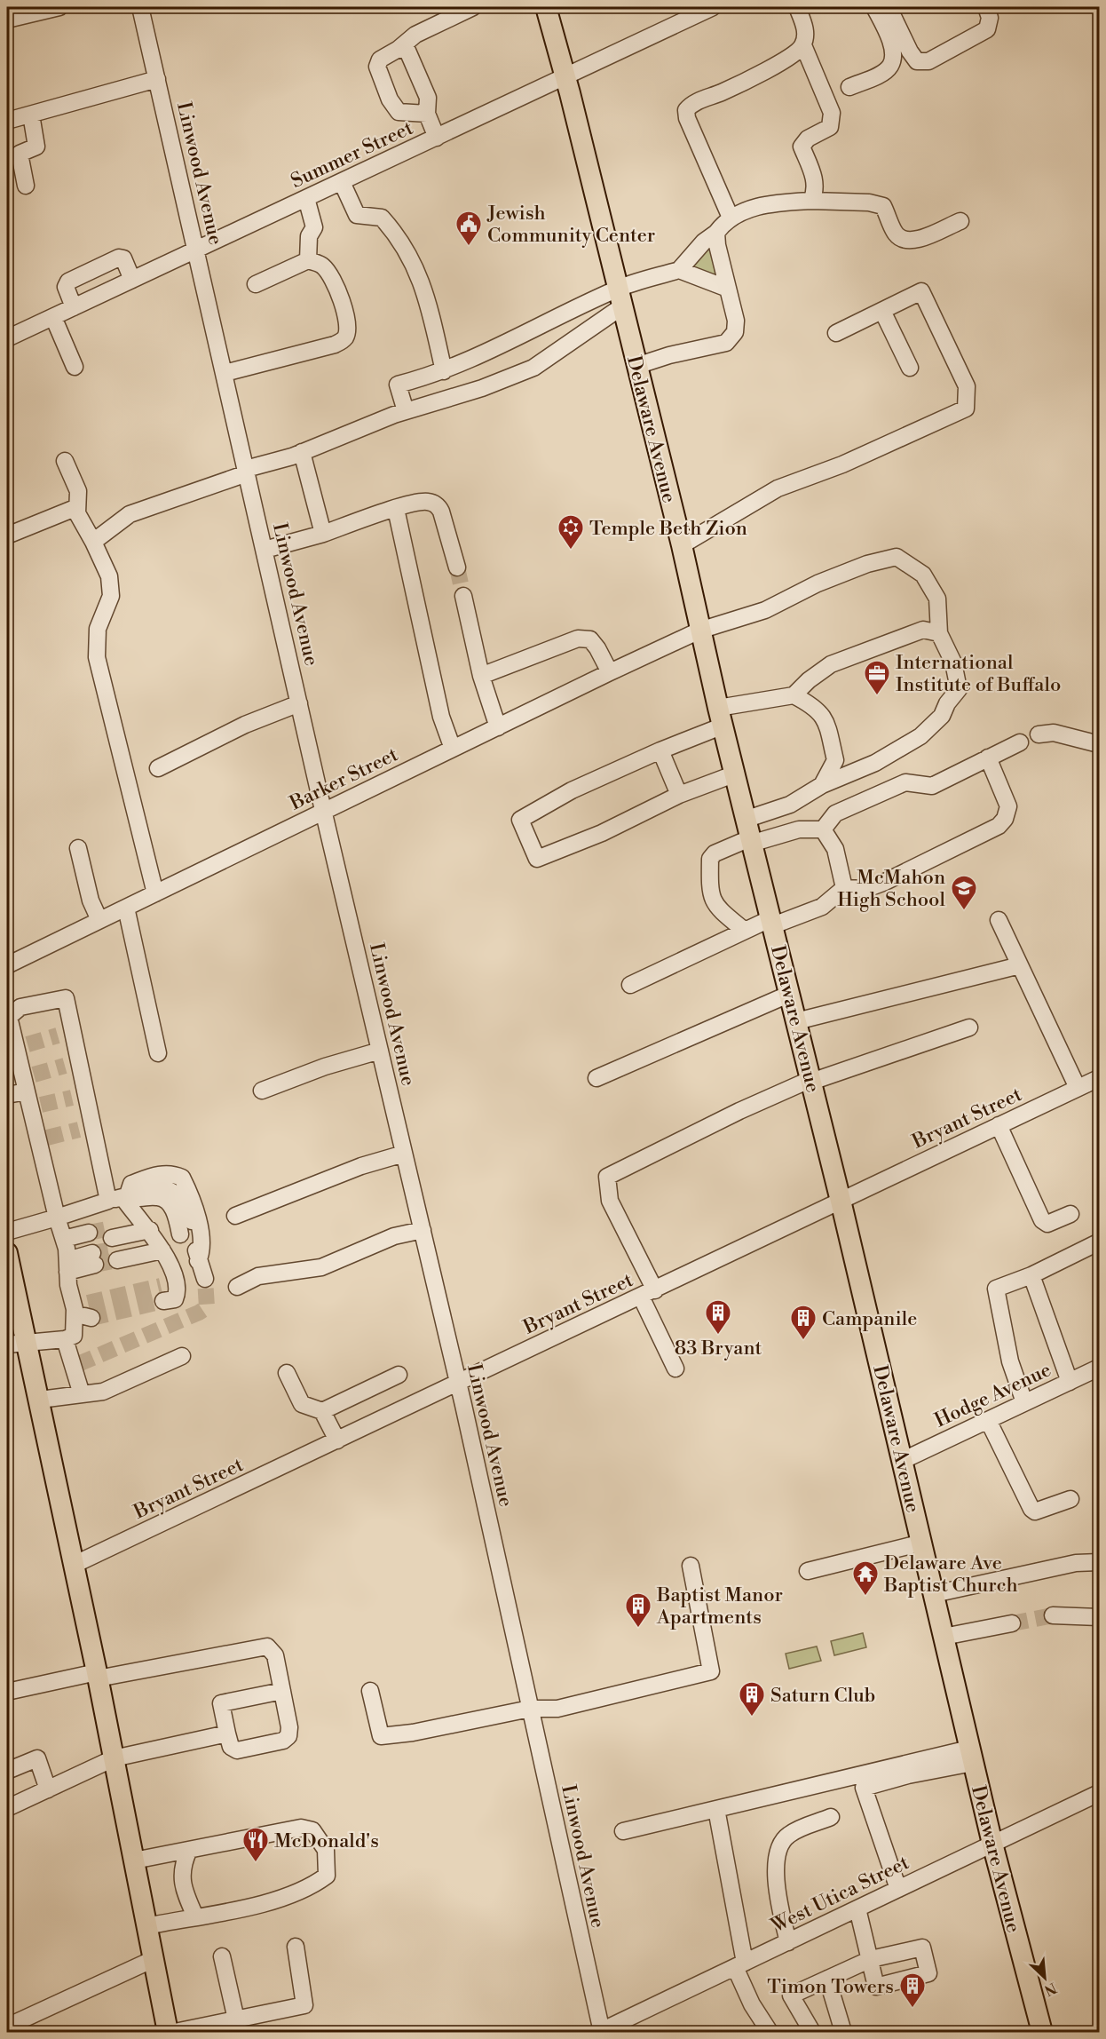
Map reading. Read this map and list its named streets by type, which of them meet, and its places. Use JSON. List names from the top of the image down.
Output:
{
  "streets": {
    "main road": ["Delaware Avenue"],
    "street": [
      "Summer Street",
      "Linwood Avenue",
      "Barker Street",
      "Bryant Street",
      "Hodge Avenue",
      "West Utica Street"
    ]
  },
  "crossings": [
    ["Summer Street", "Linwood Avenue"],
    ["Summer Street", "Delaware Avenue"],
    ["Linwood Avenue", "Barker Street"],
    ["Linwood Avenue", "Bryant Street"],
    ["Linwood Avenue", "West Utica Street"],
    ["Delaware Avenue", "Barker Street"],
    ["Delaware Avenue", "Bryant Street"],
    ["Delaware Avenue", "Hodge Avenue"],
    ["Delaware Avenue", "West Utica Street"]
  ],
  "places": {
    "public building": ["Jewish Community Center"],
    "synagogue": ["Temple Beth Zion"],
    "office": ["International Institute of Buffalo"],
    "school or university": ["McMahon High School"],
    "building": [
      "83 Bryant",
      "Campanile",
      "Baptist Manor Apartments",
      "Saturn Club",
      "Timon Towers"
    ],
    "temple": ["Delaware Ave Baptist Church"],
    "restaurant": ["McDonald's"]
  },
  "north": "bottom right"
}
